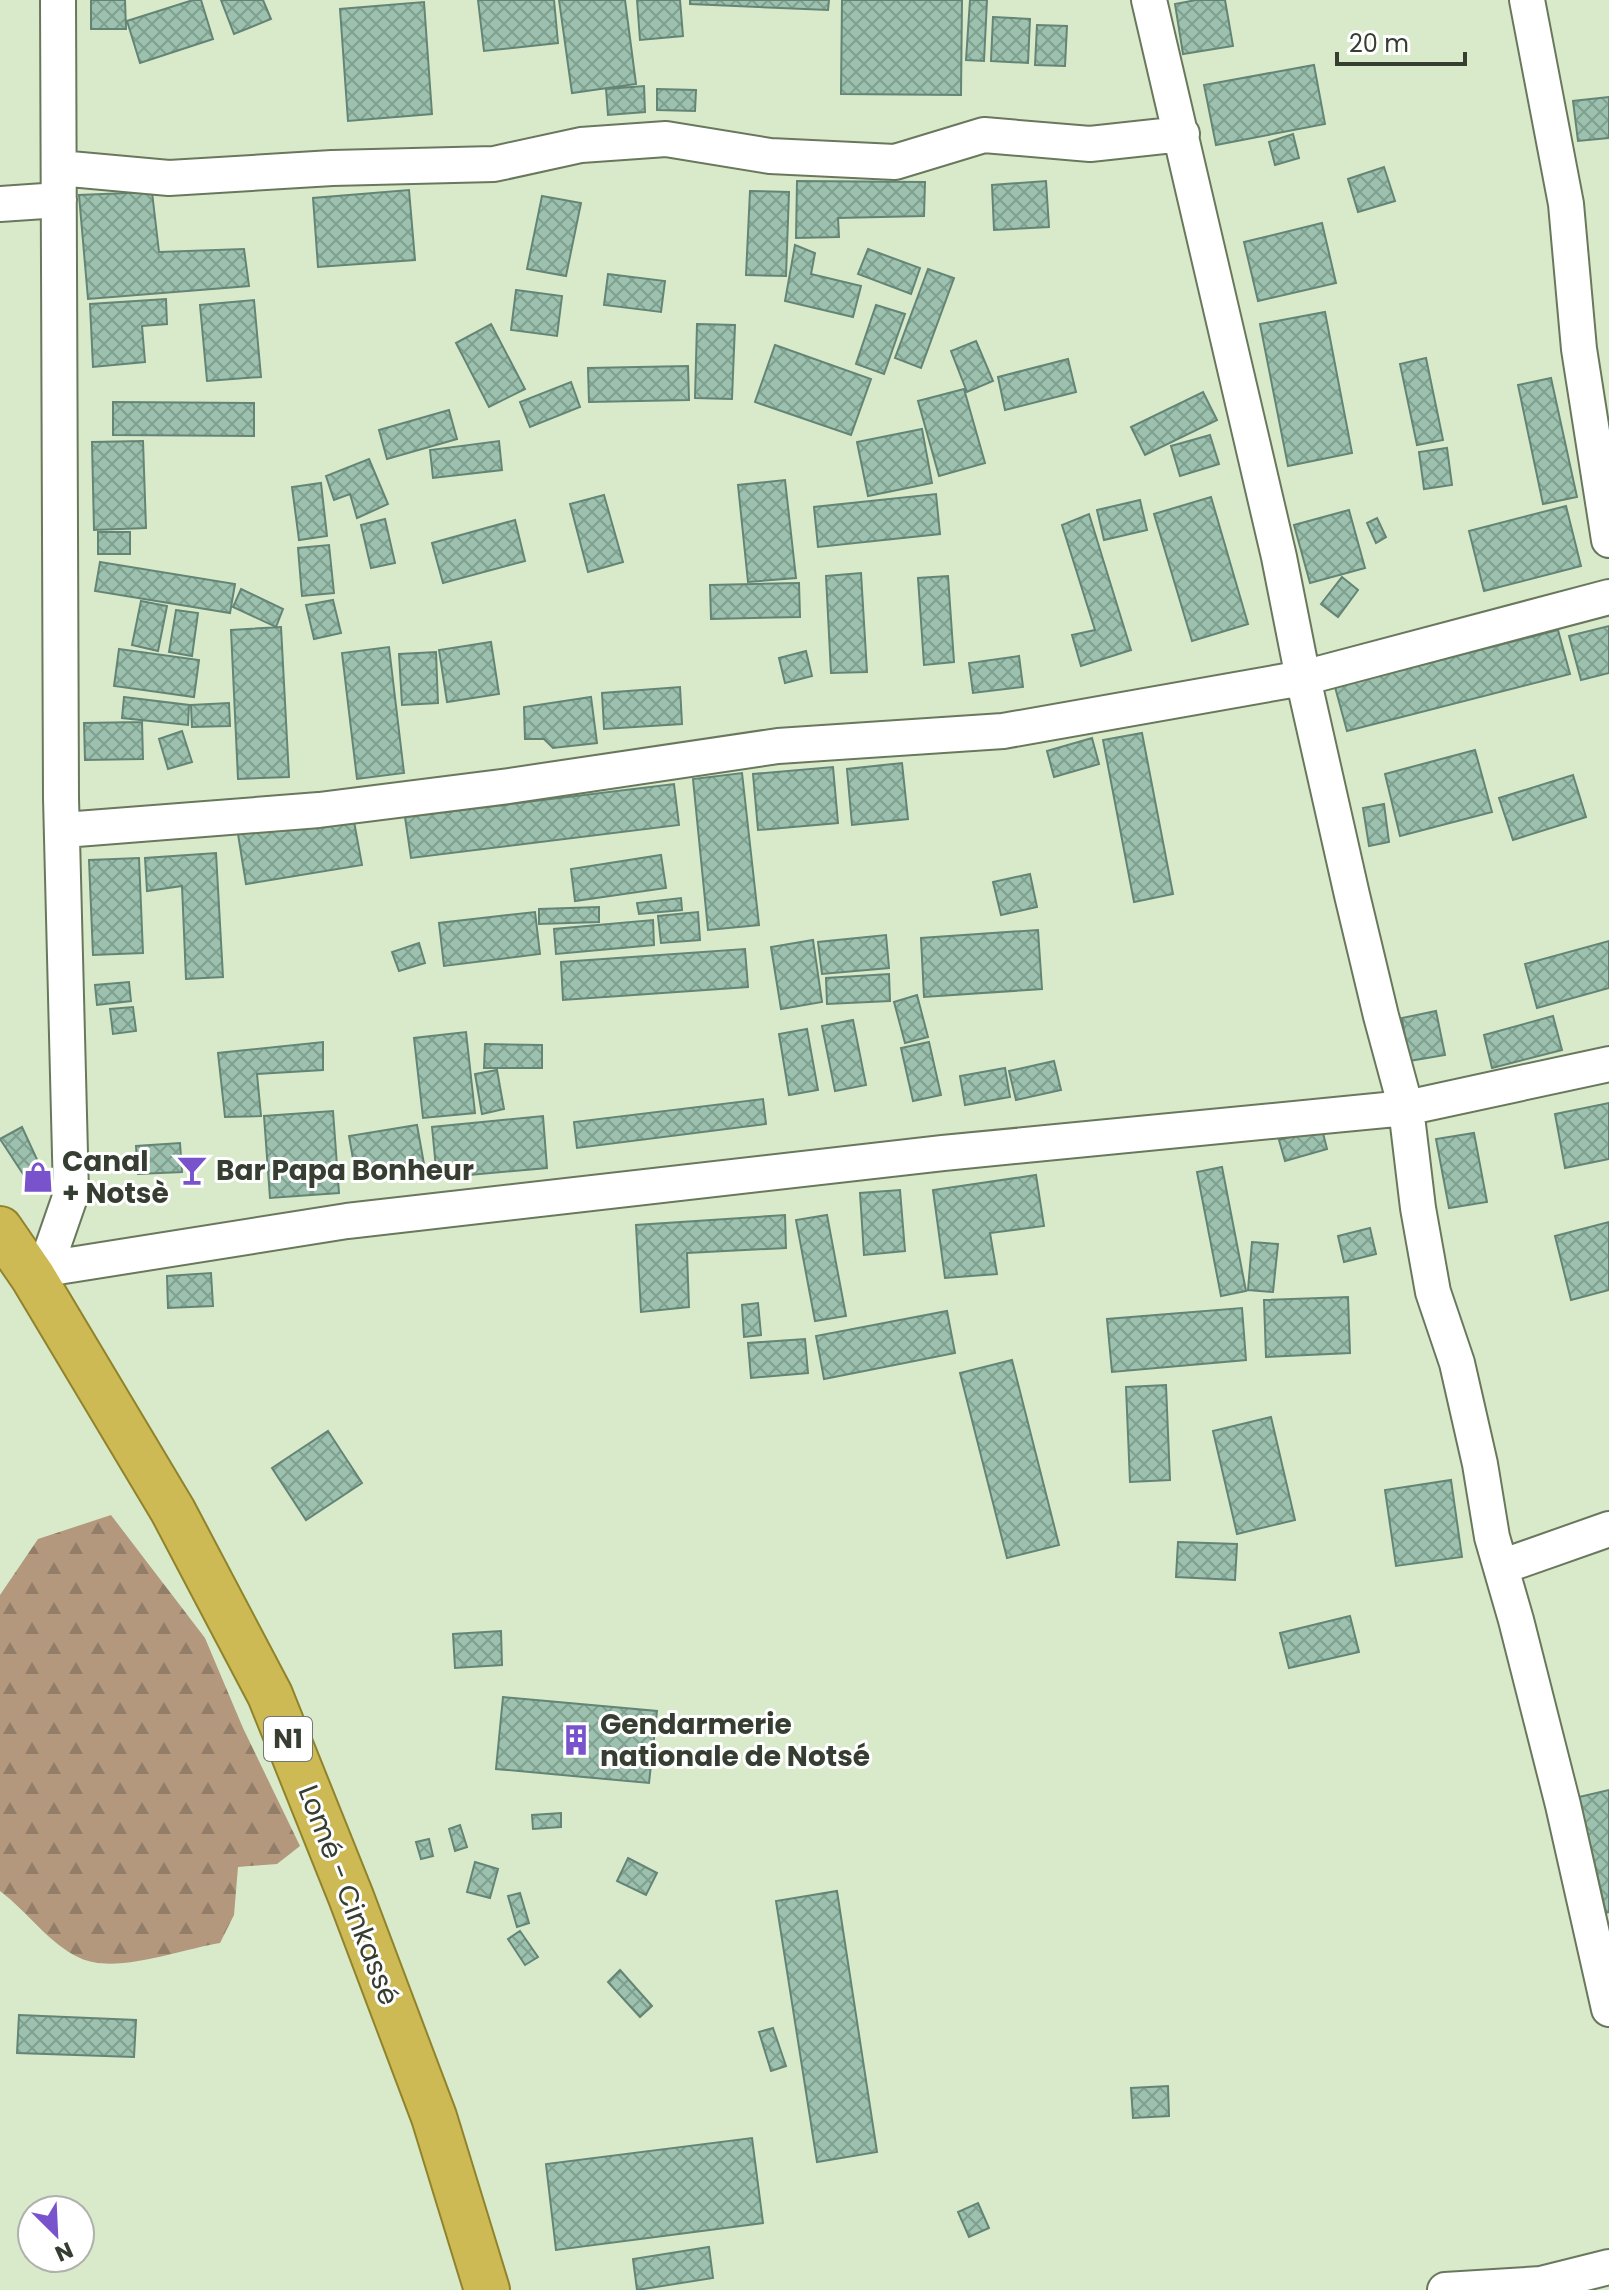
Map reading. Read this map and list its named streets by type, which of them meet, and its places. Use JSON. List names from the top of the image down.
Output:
{
  "streets": {
    "highway": ["N1", "Lomé - Cinkassé"]
  },
  "places": {
    "bar": ["Bar Papa Bonheur"],
    "shop": ["Canal + Notsè"],
    "building": ["Gendarmerie nationale de Notsé"]
  },
  "scale_bar": "20 m",
  "north": "bottom right"
}
